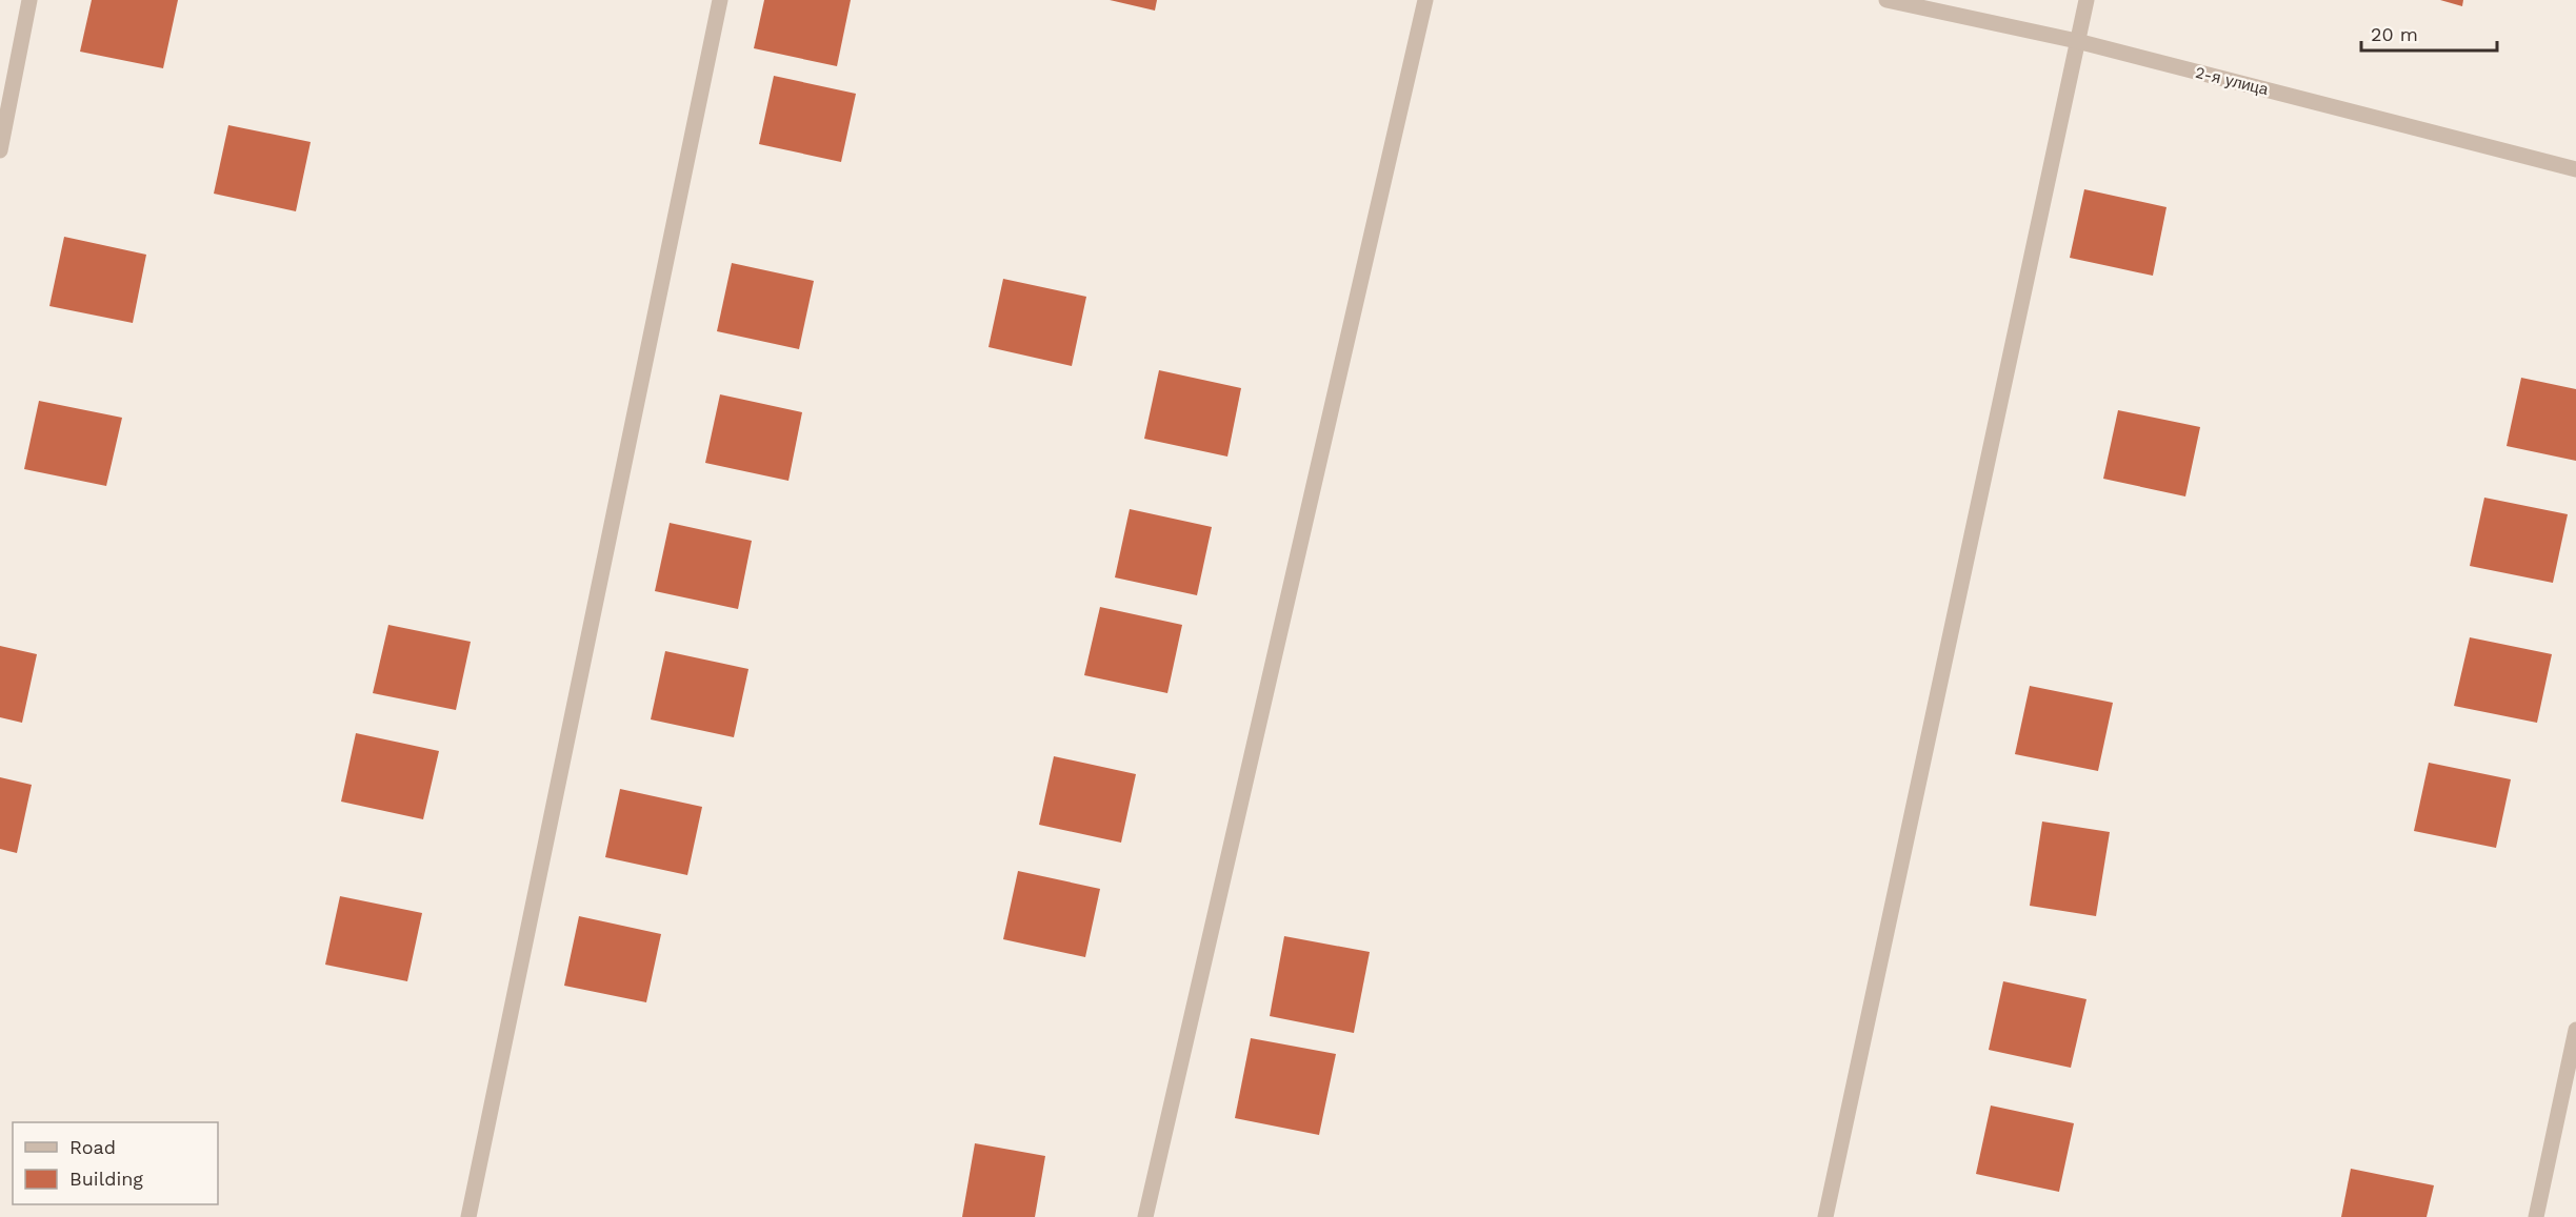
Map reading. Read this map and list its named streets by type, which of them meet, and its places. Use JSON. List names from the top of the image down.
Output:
{
  "streets": {
    "street": ["2-я улица"]
  },
  "legend": ["Road", "Building"],
  "scale_bar": "20 m"
}
